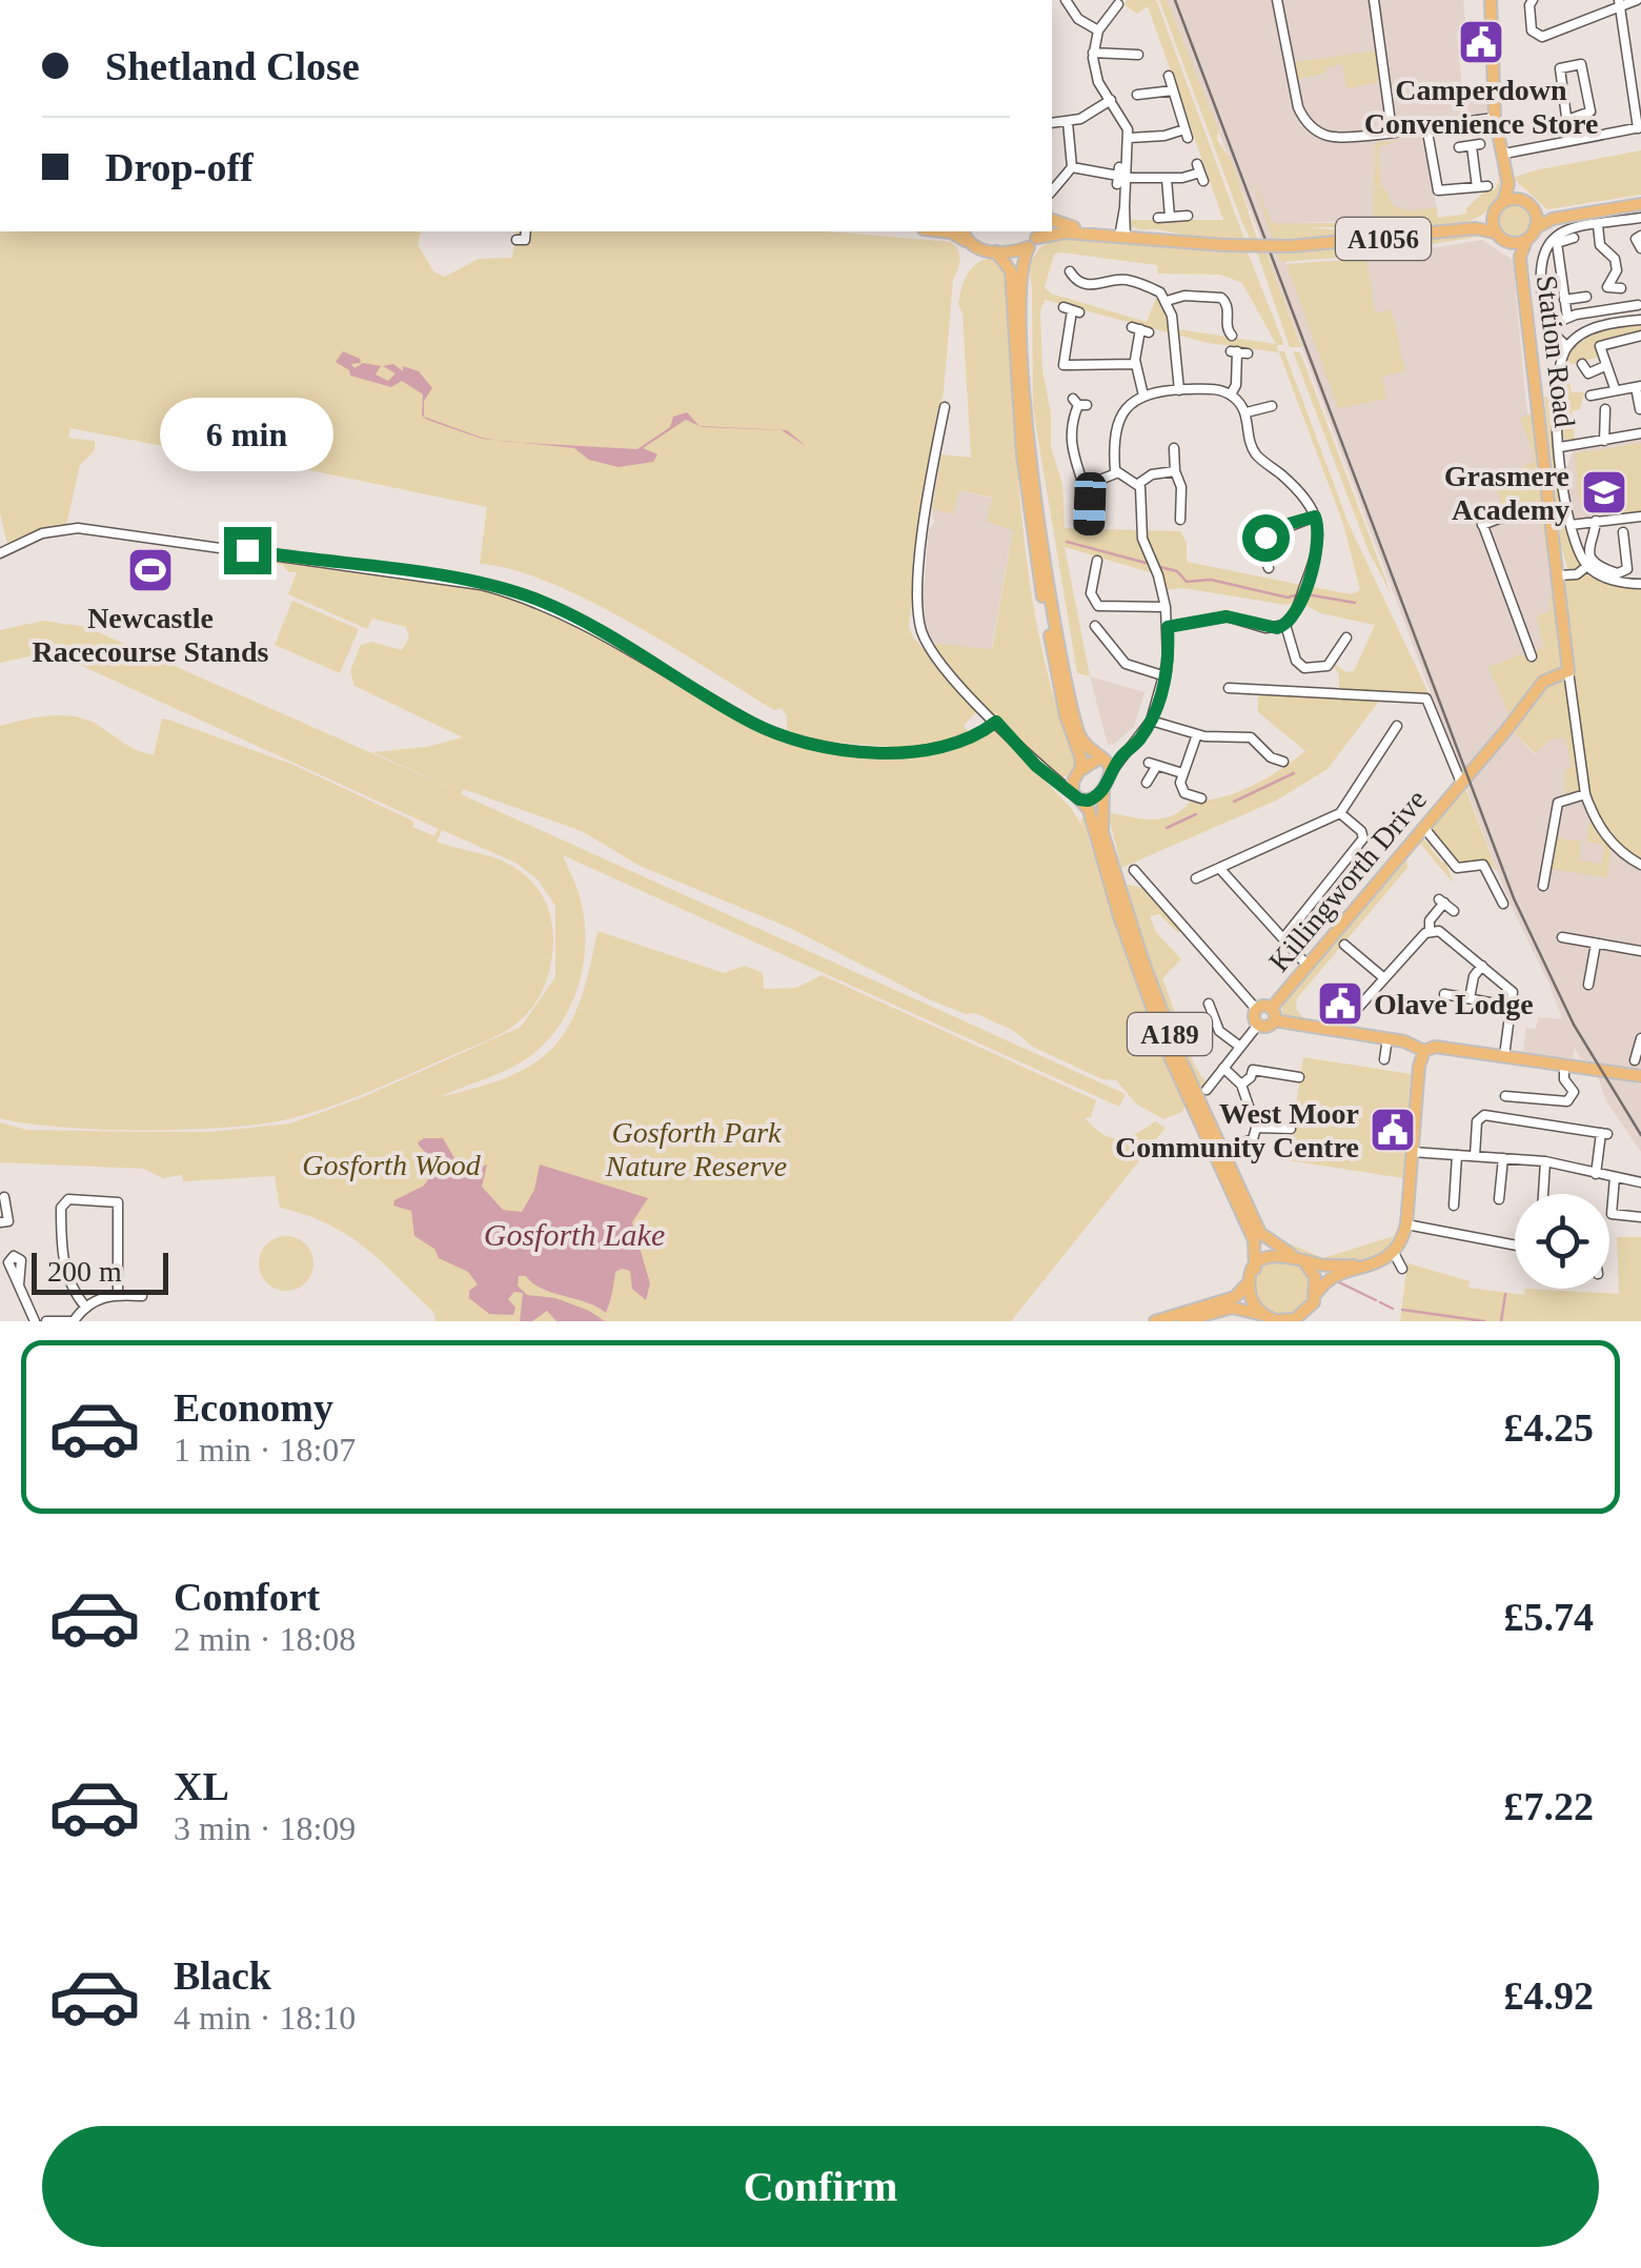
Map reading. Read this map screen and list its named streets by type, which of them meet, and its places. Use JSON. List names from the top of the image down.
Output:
{
  "streets": {
    "main road": [
      "A1056",
      "Station Road",
      "Killingworth Drive",
      "A189"
    ]
  },
  "crossings": [
    ["A1056", "Station Road"]
  ],
  "water": ["Gosforth Lake"],
  "parks": ["Gosforth Park Nature Reserve", "Gosforth Wood"],
  "places": {
    "public building": ["Camperdown Convenience Store", "Olave Lodge", "West Moor Community Centre"],
    "school or university": ["Grasmere Academy"],
    "sports": ["Newcastle Racecourse Stands"]
  },
  "scale_bar": "200 m",
  "page": {
    "banner": ["Shetland Close", "Drop-off"],
    "bubble": "6 min",
    "scale": "200 m",
    "list": [
      {
        "name": "Economy",
        "note": "1 min · 18:07",
        "value": "£4.25"
      },
      {
        "name": "Comfort",
        "note": "2 min · 18:08",
        "value": "£5.74"
      },
      {
        "name": "XL",
        "note": "3 min · 18:09",
        "value": "£7.22"
      },
      {
        "name": "Black",
        "note": "4 min · 18:10",
        "value": "£4.92"
      }
    ],
    "buttons": "Confirm"
  }
}
